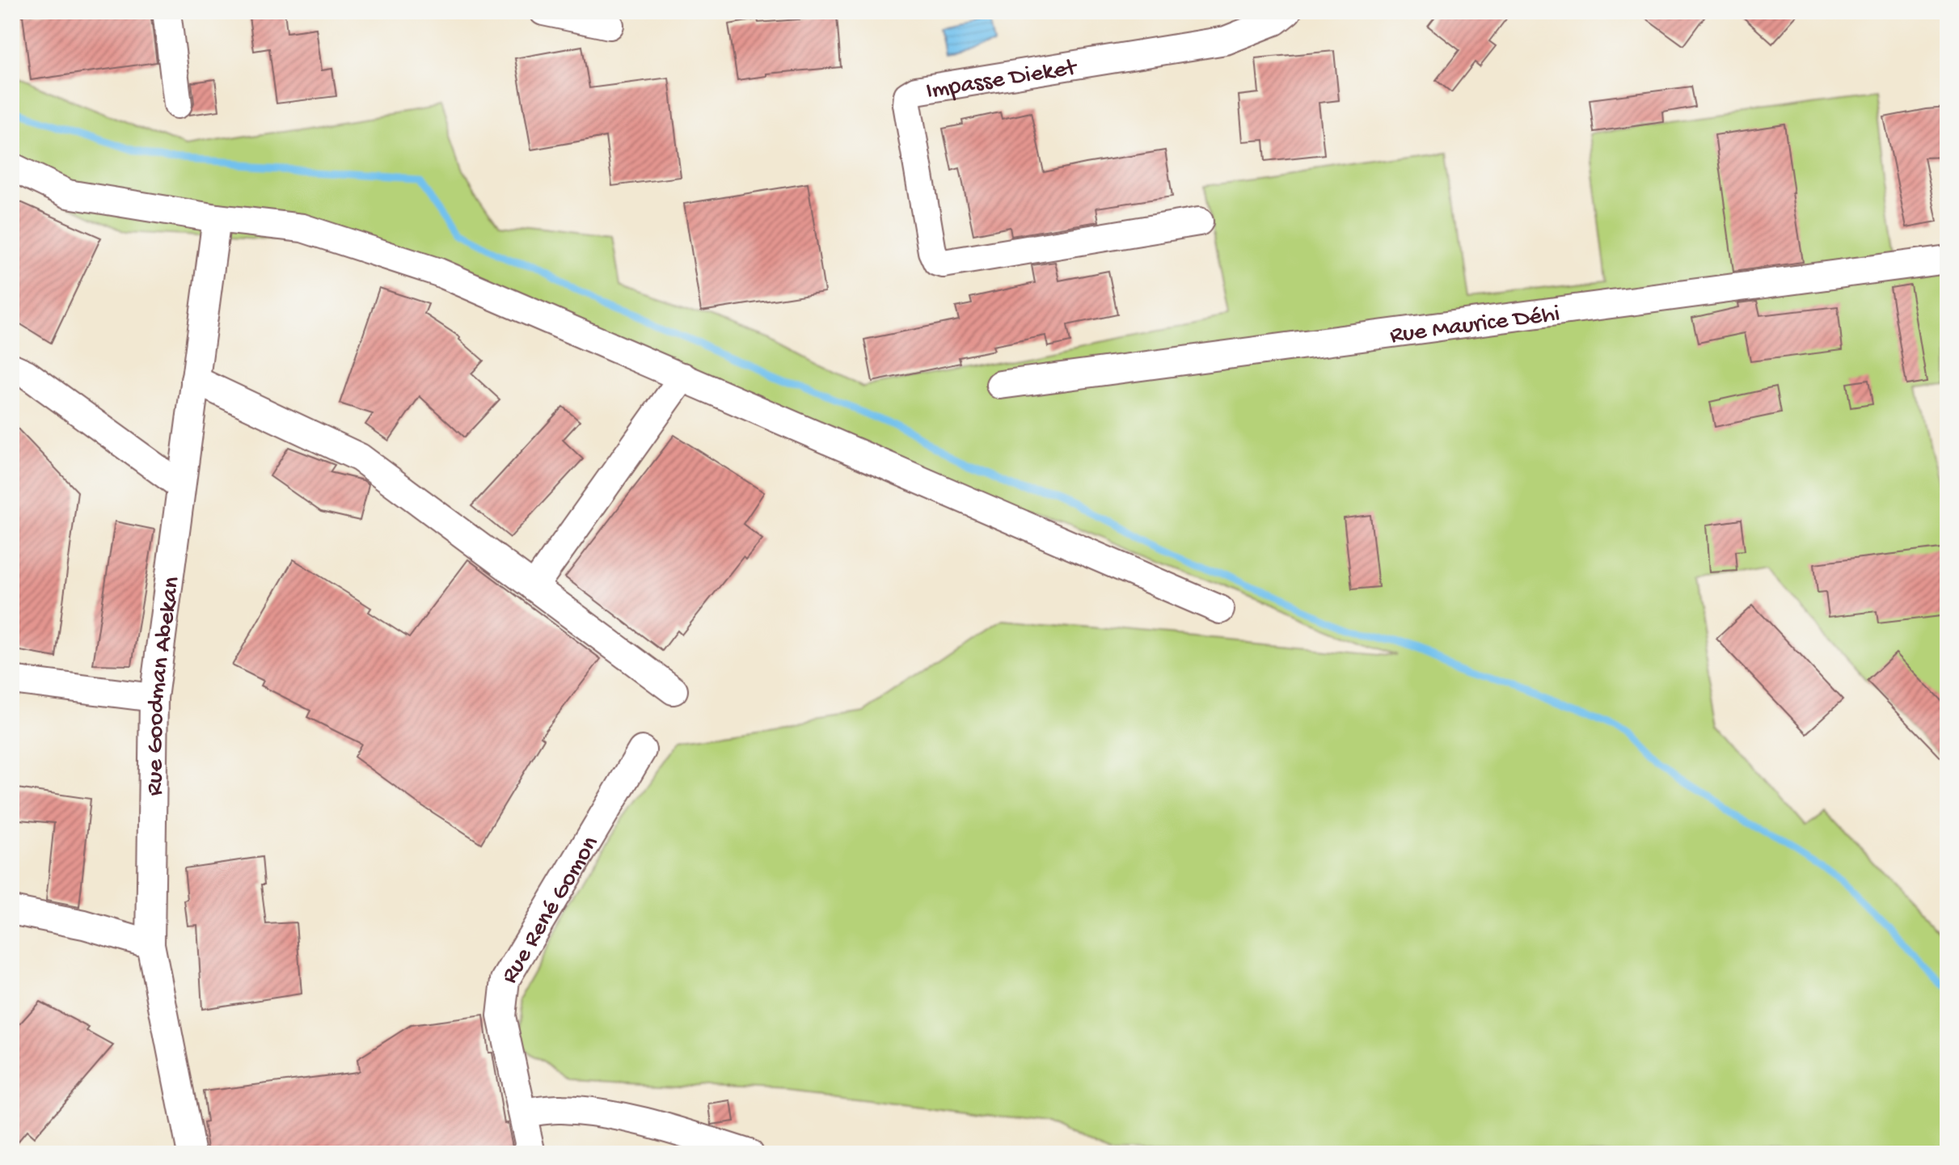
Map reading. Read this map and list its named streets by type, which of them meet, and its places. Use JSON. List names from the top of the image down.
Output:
{
  "streets": {
    "street": [
      "Impasse Dieket",
      "Rue Maurice Déhi",
      "Rue Goodman Abekan",
      "Rue René Gomon"
    ]
  }
}
